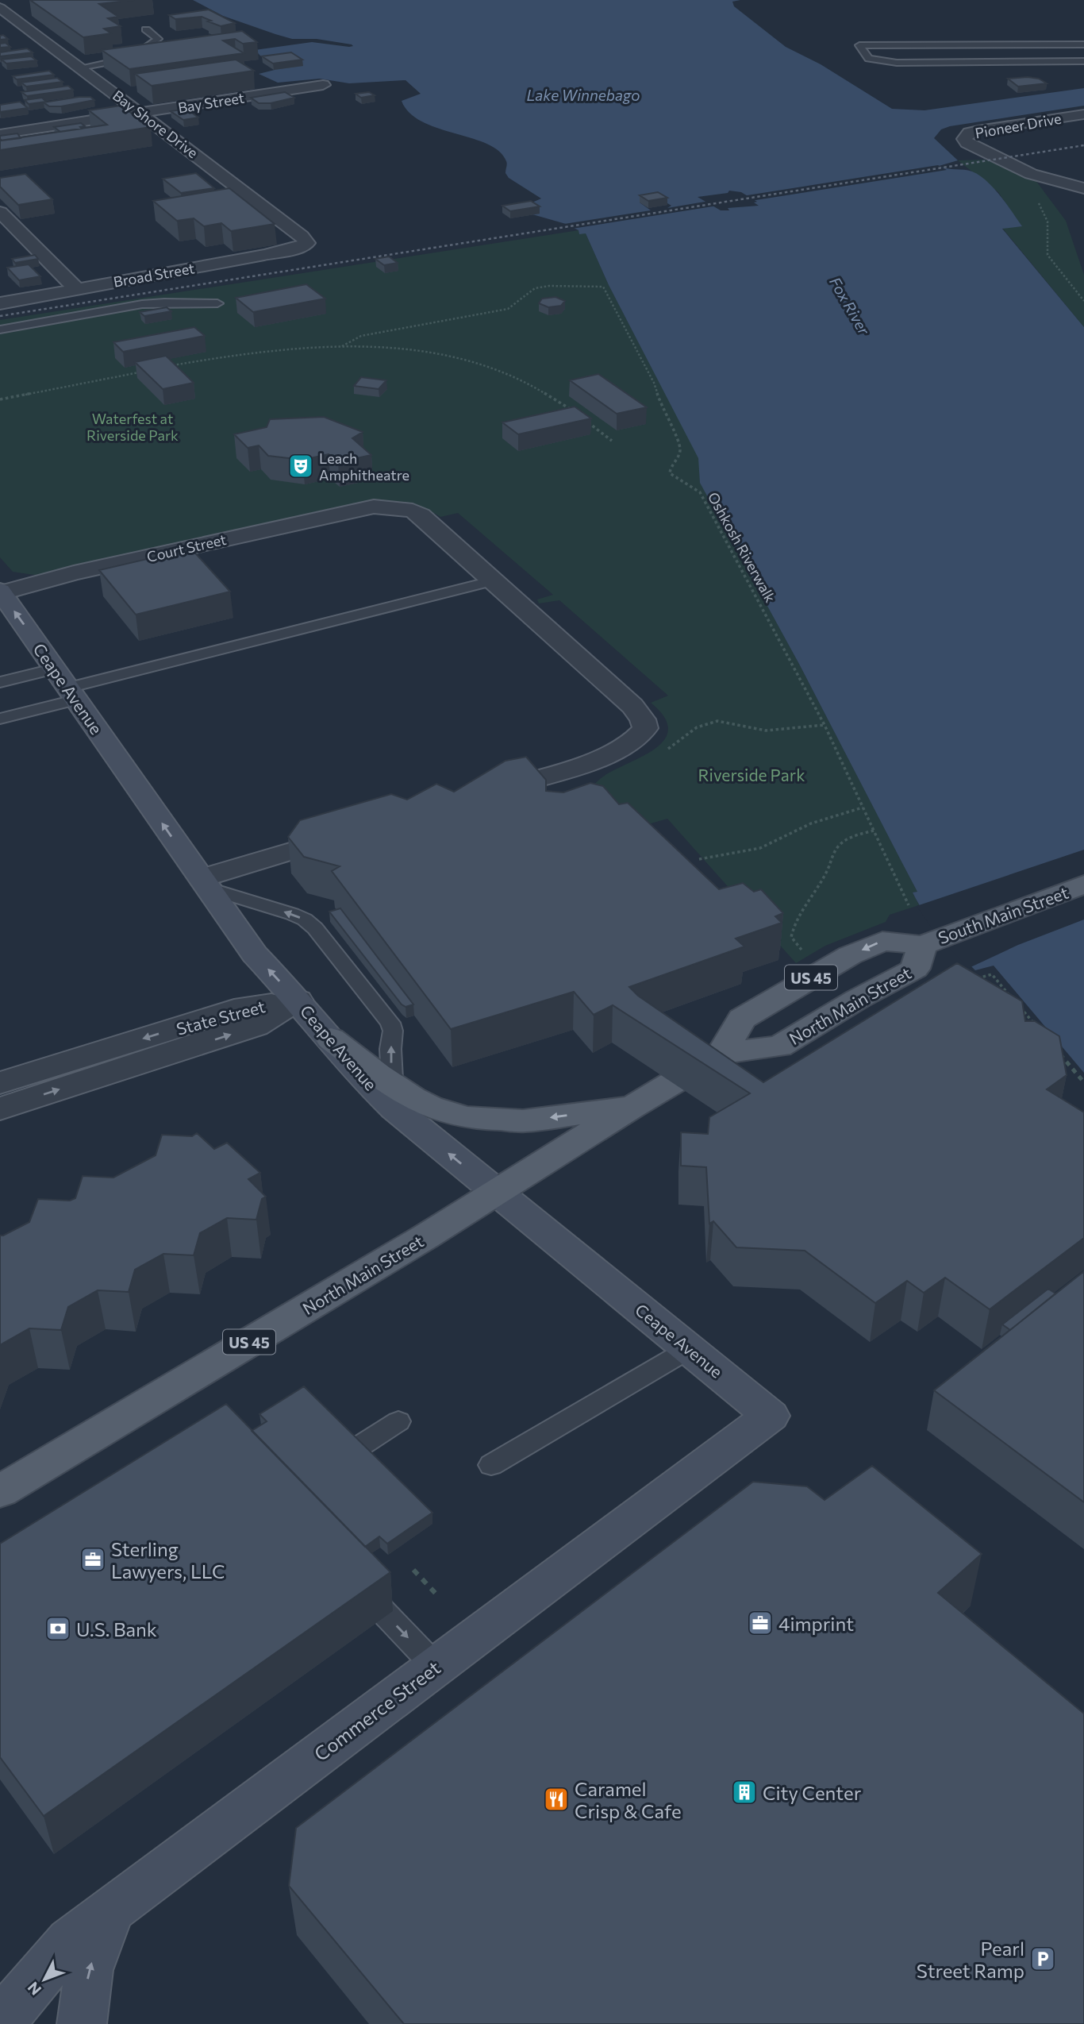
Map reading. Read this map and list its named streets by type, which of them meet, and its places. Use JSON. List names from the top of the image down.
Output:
{
  "streets": {
    "main road": ["South Main Street", "US 45", "North Main Street"],
    "street": [
      "Bay Street",
      "Bay Shore Drive",
      "Pioneer Drive",
      "Broad Street",
      "Court Street",
      "Ceape Avenue",
      "State Street",
      "Commerce Street"
    ],
    "path": ["Oshkosh Riverwalk"]
  },
  "crossings": [
    ["Bay Street", "Bay Shore Drive"],
    ["Bay Shore Drive", "Broad Street"],
    ["Court Street", "Ceape Avenue"],
    ["Ceape Avenue", "North Main Street"],
    ["Ceape Avenue", "State Street"],
    ["Ceape Avenue", "Commerce Street"],
    ["South Main Street", "North Main Street"]
  ],
  "one_way": ["Ceape Avenue"],
  "water": ["Lake Winnebago", "Fox River"],
  "parks": ["Waterfest at Riverside Park", "Riverside Park"],
  "places": {
    "theatre": ["Leach Amphitheatre"],
    "office": ["Sterling Lawyers, LLC", "4imprint"],
    "bank": ["U.S. Bank"],
    "building": ["City Center"],
    "restaurant": ["Caramel Crisp & Cafe"],
    "parking": ["Pearl Street Ramp"]
  },
  "north": "bottom left"
}
